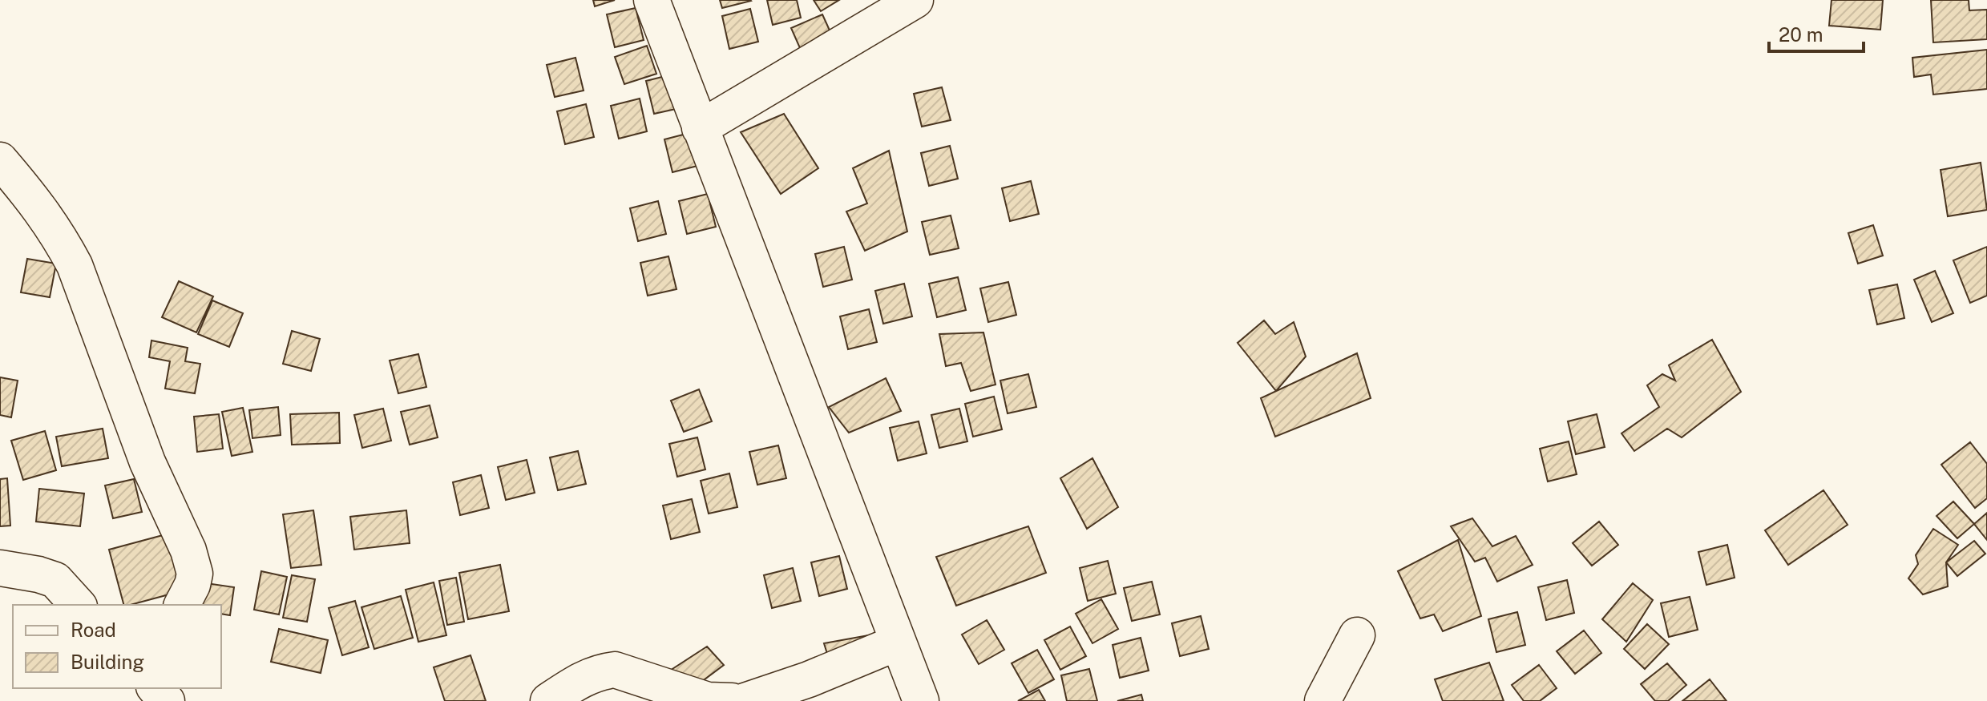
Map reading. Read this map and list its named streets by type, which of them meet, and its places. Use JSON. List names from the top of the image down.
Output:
{
  "legend": ["Road", "Building"],
  "scale_bar": "20 m"
}
